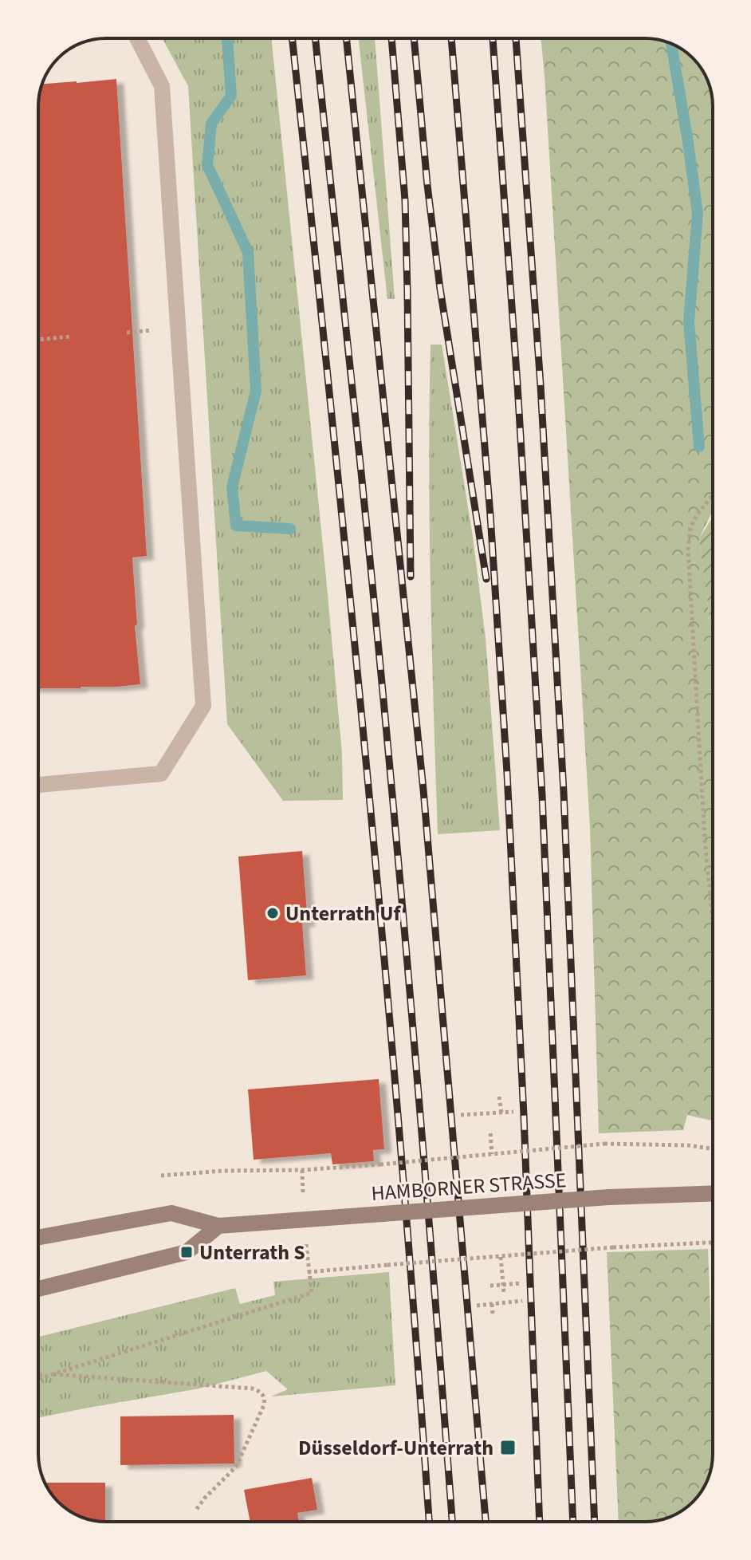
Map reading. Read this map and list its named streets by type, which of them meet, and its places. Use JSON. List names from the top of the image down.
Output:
{
  "streets": {
    "main road": ["HAMBORNER STRASSE"]
  },
  "places": {
    "other": ["Unterrath Uf"],
    "transit": ["Unterrath S", "Düsseldorf-Unterrath"]
  }
}
